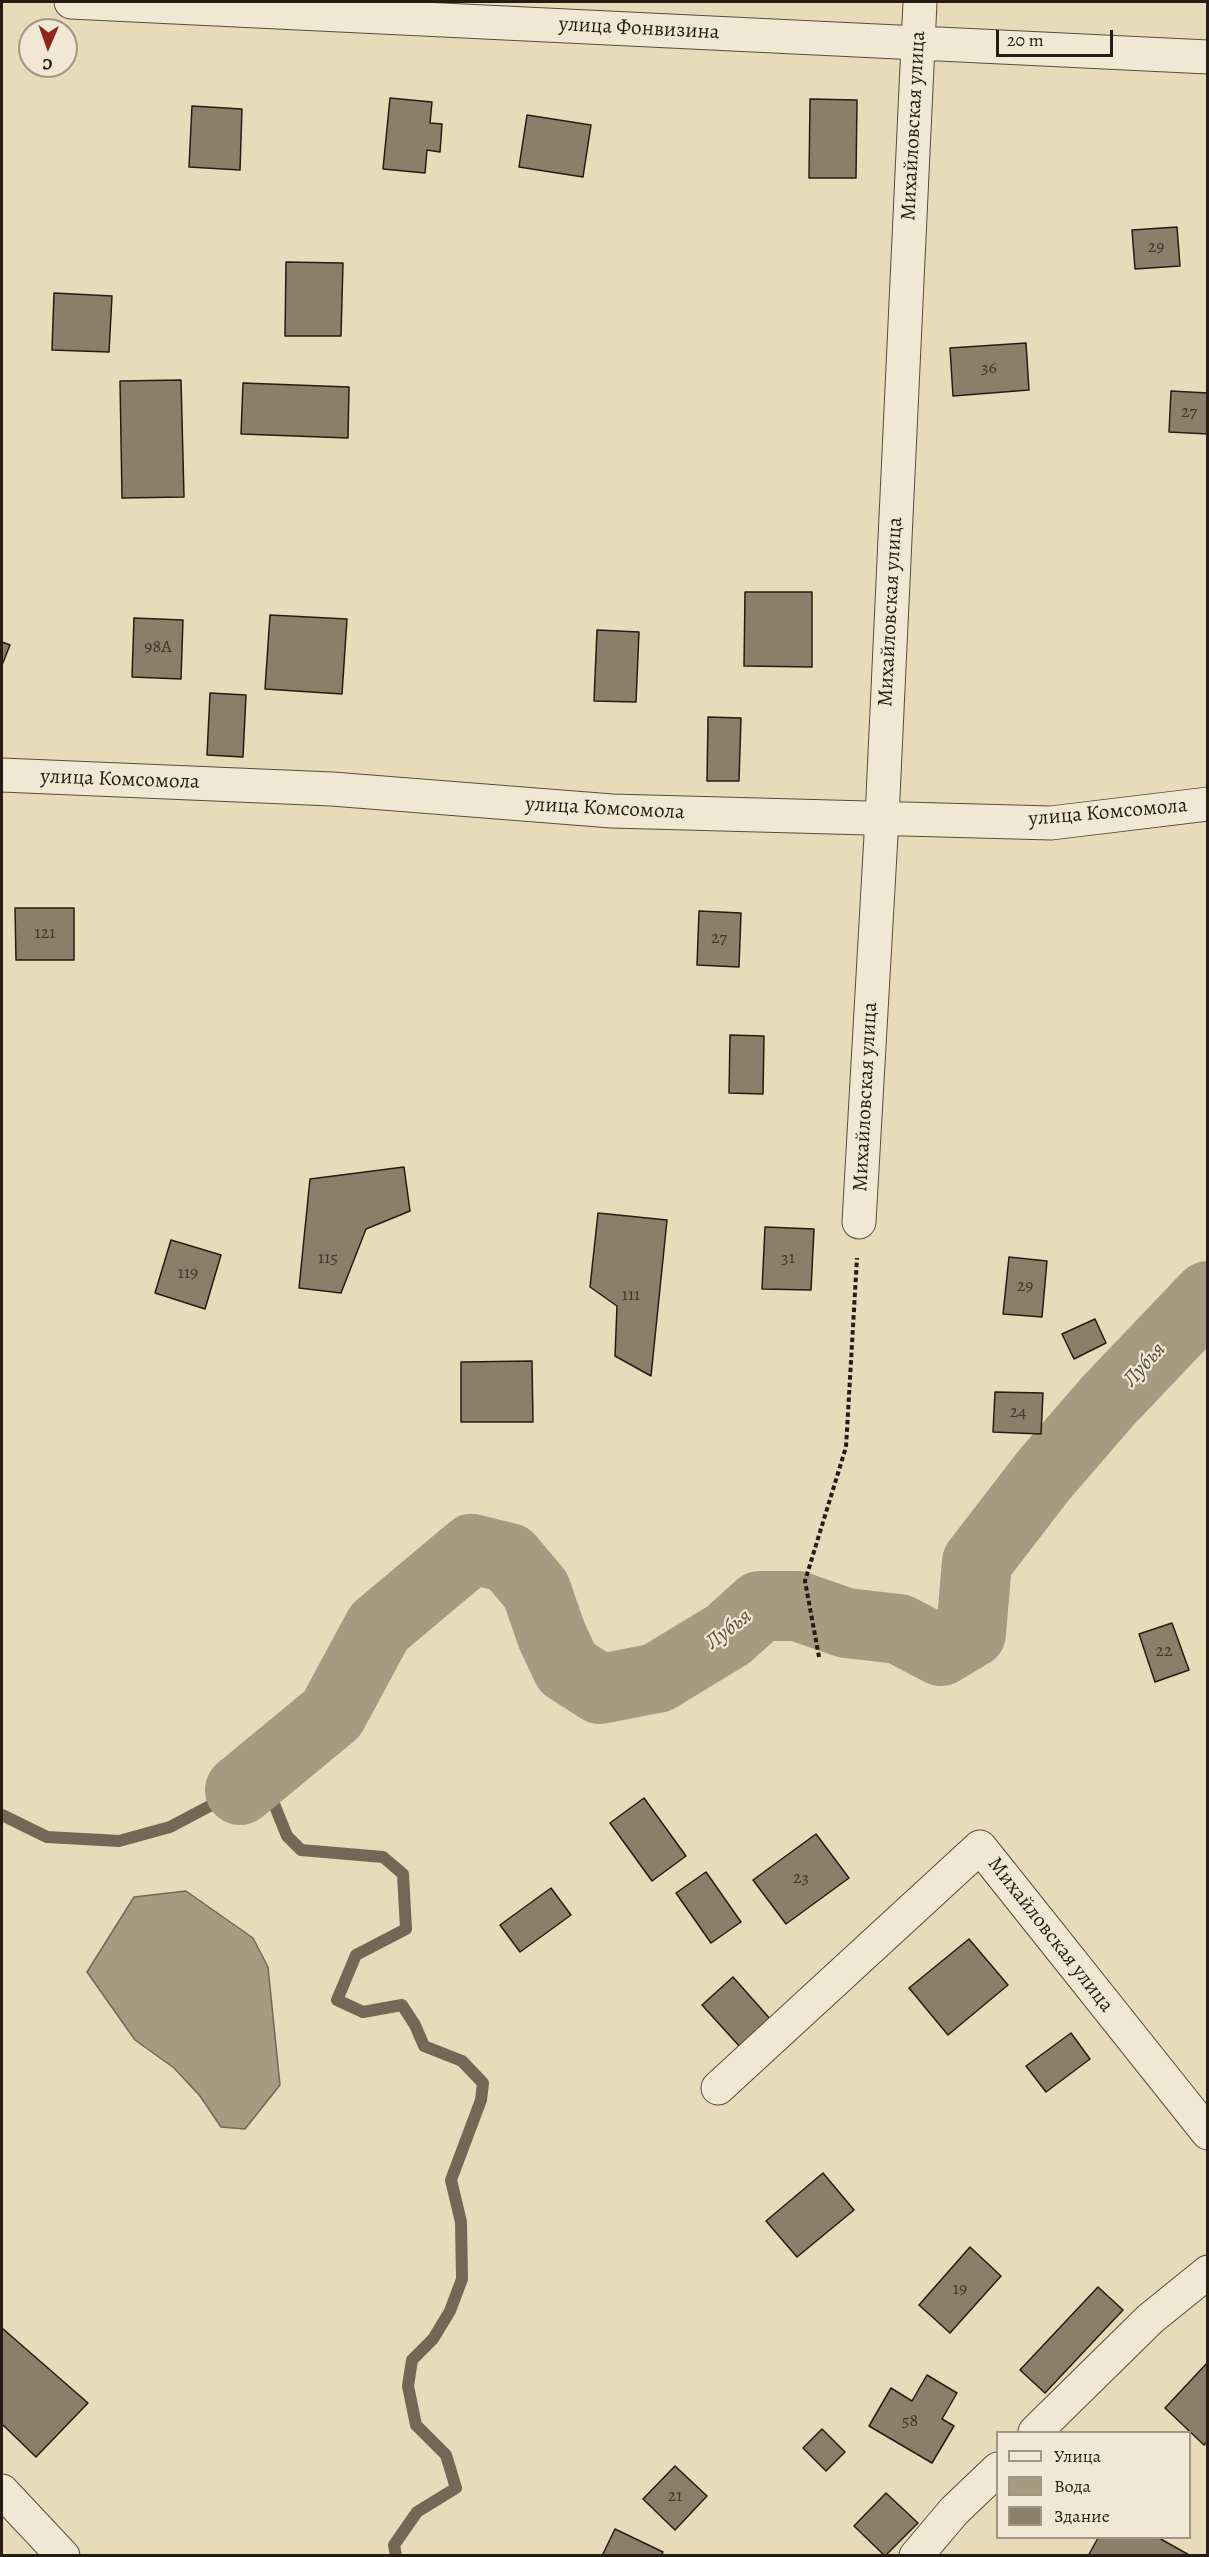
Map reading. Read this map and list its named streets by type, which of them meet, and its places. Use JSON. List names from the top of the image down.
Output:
{
  "streets": {
    "street": ["улица Фонвизина", "Михайловская улица", "улица Комсомола"]
  },
  "crossings": [
    ["улица Фонвизина", "Михайловская улица"],
    ["Михайловская улица", "улица Комсомола"]
  ],
  "water": ["Лубья"],
  "house_numbers": [
    "29",
    "36",
    "27",
    "98А",
    "121",
    "27",
    "115",
    "31",
    "119",
    "29",
    "111",
    "24",
    "22",
    "23",
    "19",
    "58",
    "21"
  ],
  "legend": ["Улица", "Вода", "Здание"],
  "scale_bar": "20 m",
  "north": "bottom"
}
